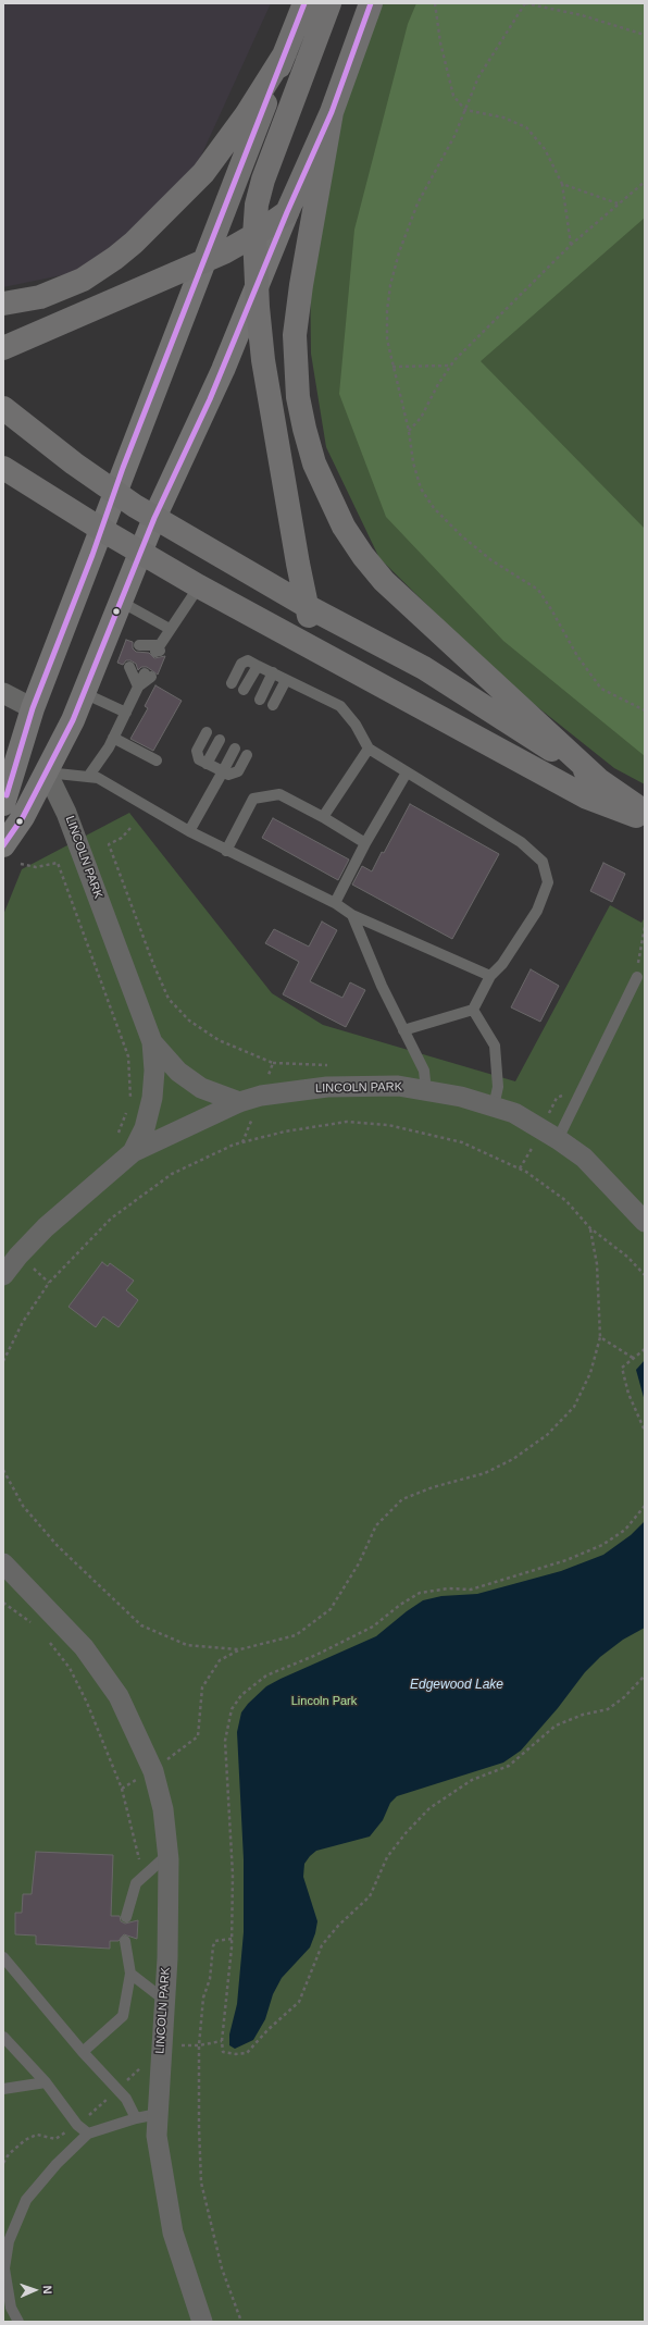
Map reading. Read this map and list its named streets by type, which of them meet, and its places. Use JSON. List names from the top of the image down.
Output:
{
  "streets": {
    "street": ["LINCOLN PARK"]
  },
  "water": ["Edgewood Lake"],
  "parks": ["Lincoln Park"],
  "north": "right"
}
